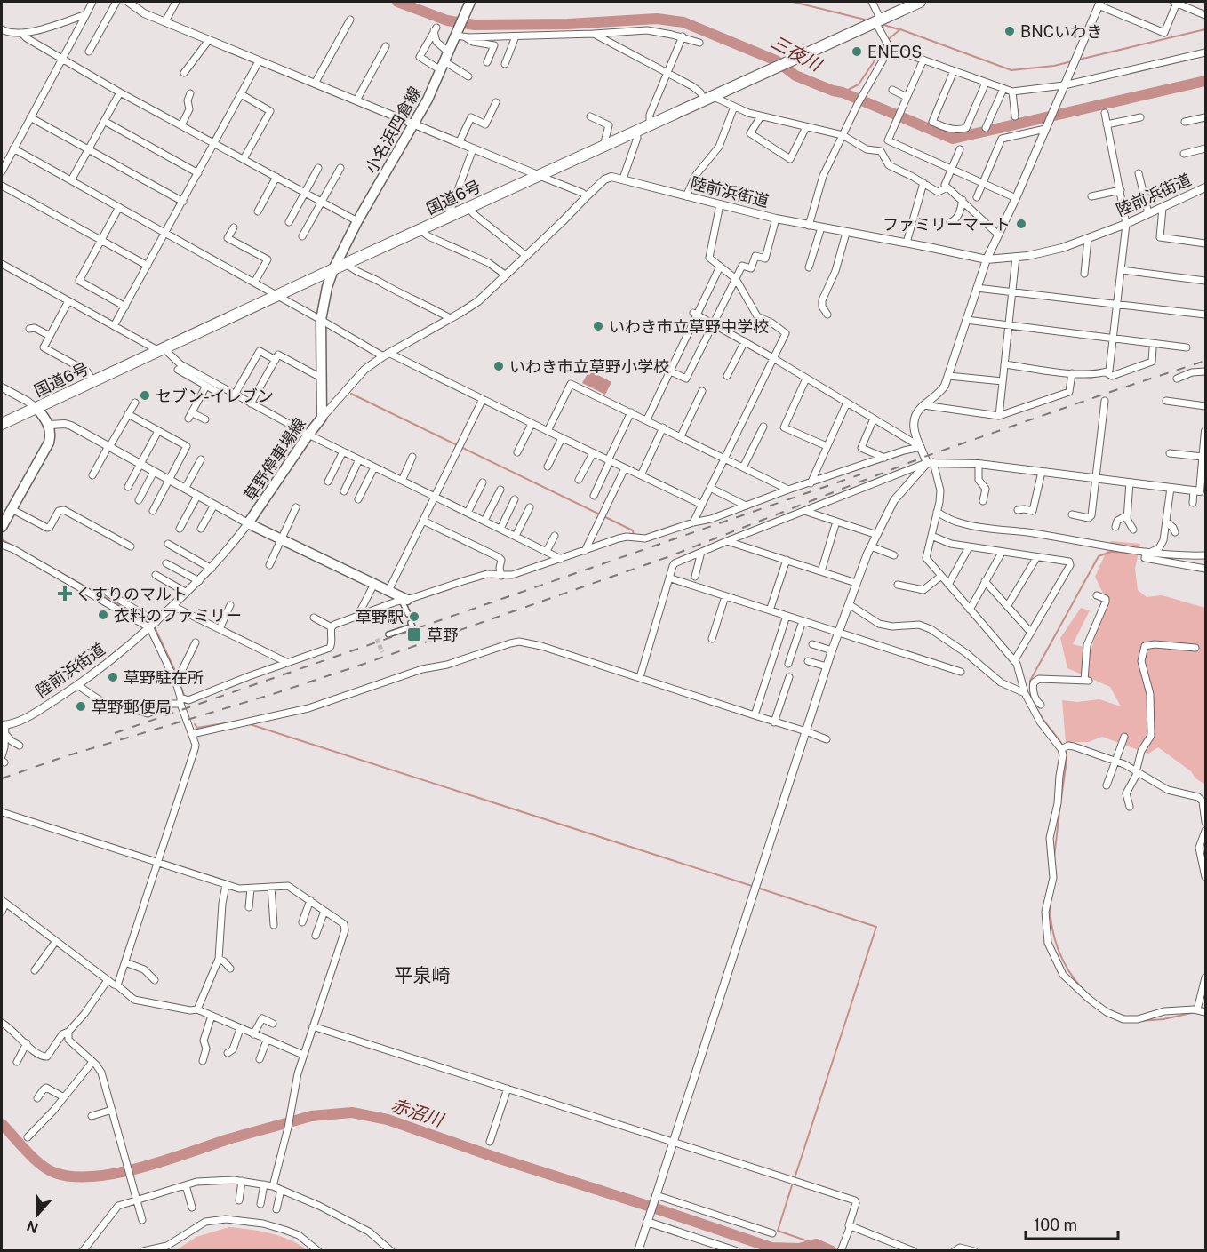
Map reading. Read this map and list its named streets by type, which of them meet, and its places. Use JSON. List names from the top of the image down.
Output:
{
  "streets": {
    "highway": ["国道6号"],
    "main road": ["小名浜四倉線", "草野停車場線"],
    "street": ["陸前浜街道"]
  },
  "crossings": [
    ["小名浜四倉線", "国道6号"],
    ["小名浜四倉線", "草野停車場線"],
    ["陸前浜街道", "草野停車場線"],
    ["国道6号", "草野停車場線"]
  ],
  "districts": ["平泉崎"],
  "water": ["三夜川", "赤沼川"],
  "places": {
    "other": [
      "BNCいわき",
      "ENEOS",
      "ファミリーマート",
      "いわき市立草野中学校",
      "いわき市立草野小学校",
      "セブン-イレブン",
      "衣料のファミリー",
      "草野駅",
      "草野駐在所",
      "草野郵便局"
    ],
    "health": ["くすりのマルト"],
    "transit": ["草野"]
  },
  "scale_bar": "100 m",
  "north": "bottom"
}
